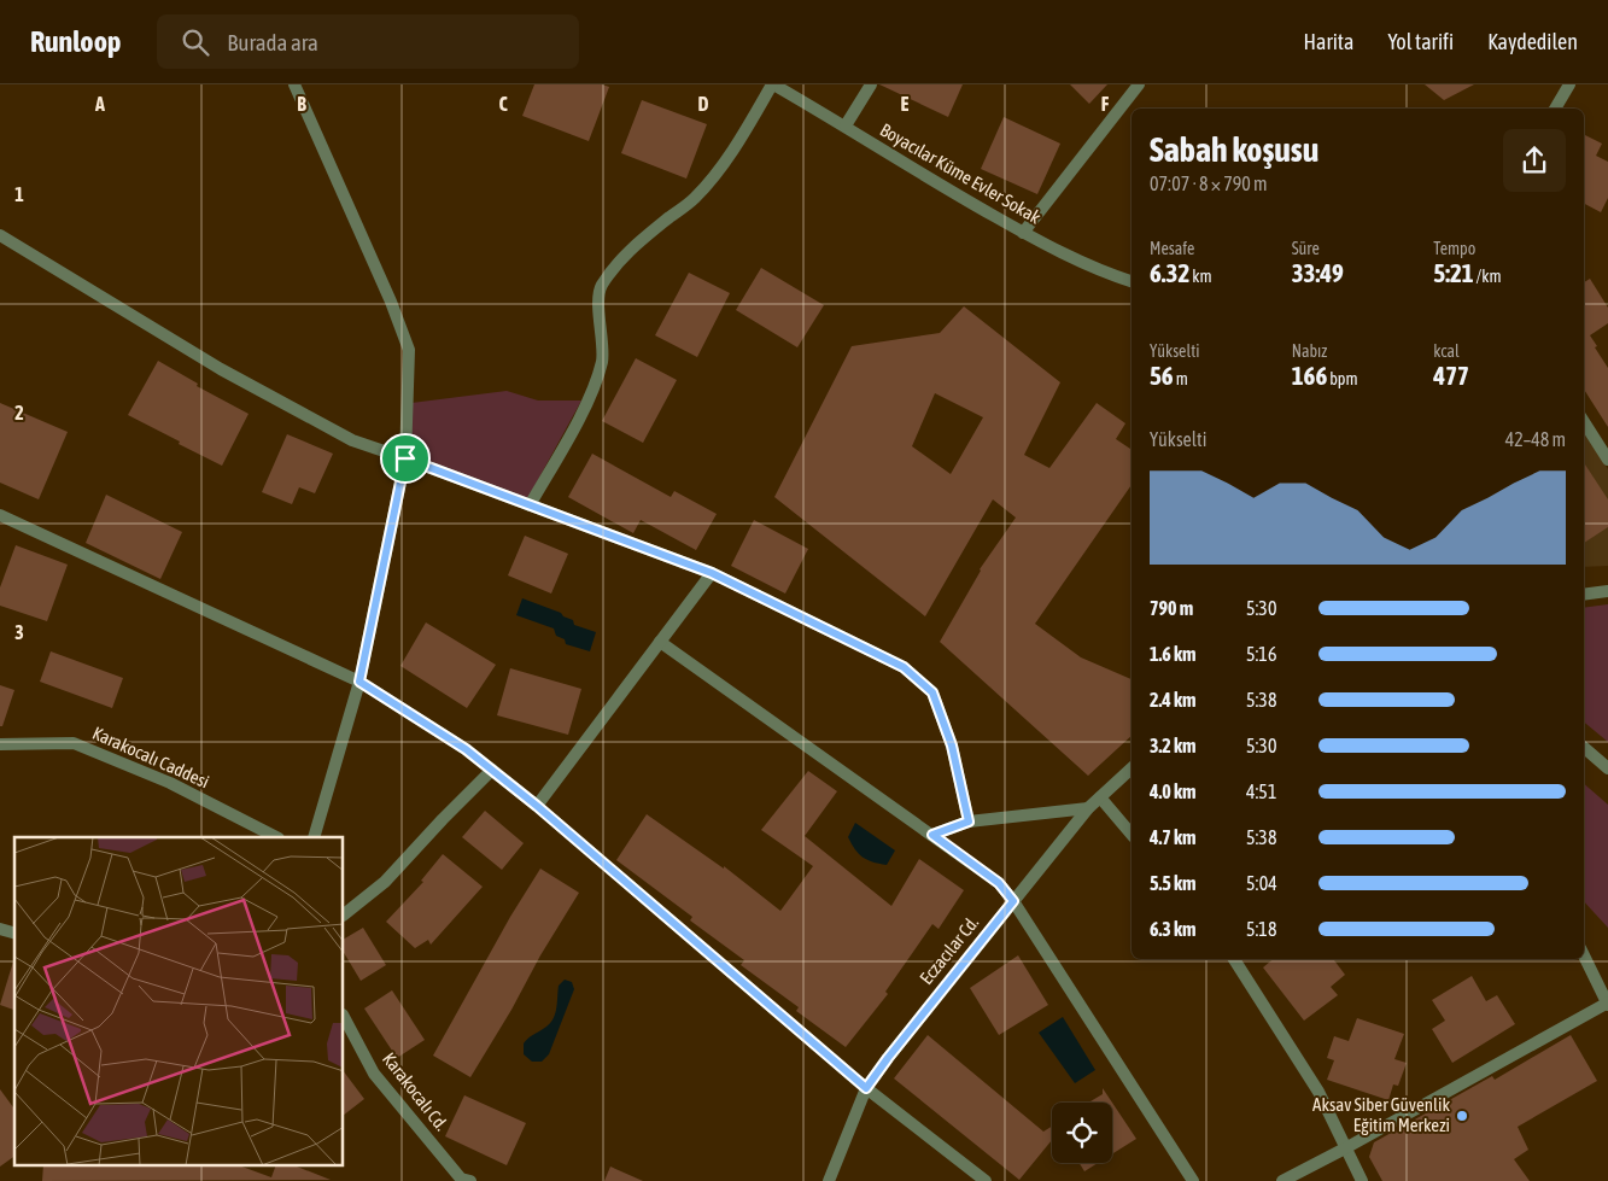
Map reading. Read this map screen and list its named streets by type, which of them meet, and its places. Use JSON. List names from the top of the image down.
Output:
{
  "streets": {
    "street": [
      "Boyacılar Küme Evler Sokak",
      "Karakocalı Caddesi",
      "Eczacılar Cd.",
      "Karakocalı Cd."
    ]
  },
  "places": ["Aksav Siber Güvenlik Eğitim Merkezi"],
  "page": {
    "header": "Runloop",
    "search": "Burada ara",
    "nav": ["Harita", "Yol tarifi", "Kaydedilen"],
    "heading": ["Sabah koşusu", "07:07 · 8 × 790 m"],
    "stats": [
      ["Mesafe", "6.32 km"],
      ["Süre", "33:49"],
      ["Tempo", "5:21 /km"],
      ["Yükselti", "56 m"],
      ["Nabız", "166 bpm"],
      ["kcal", "477"]
    ],
    "chart": ["Yükselti", "42–48 m"],
    "list": [
      {
        "name": "790 m",
        "note": "5:30"
      },
      {
        "name": "1.6 km",
        "note": "5:16"
      },
      {
        "name": "2.4 km",
        "note": "5:38"
      },
      {
        "name": "3.2 km",
        "note": "5:30"
      },
      {
        "name": "4.0 km",
        "note": "4:51"
      },
      {
        "name": "4.7 km",
        "note": "5:38"
      },
      {
        "name": "5.5 km",
        "note": "5:04"
      },
      {
        "name": "6.3 km",
        "note": "5:18"
      }
    ]
  },
  "grid": {
    "columns": [
      "A",
      "B",
      "C",
      "D",
      "E",
      "F"
    ],
    "rows": ["1", "2", "3"]
  }
}
